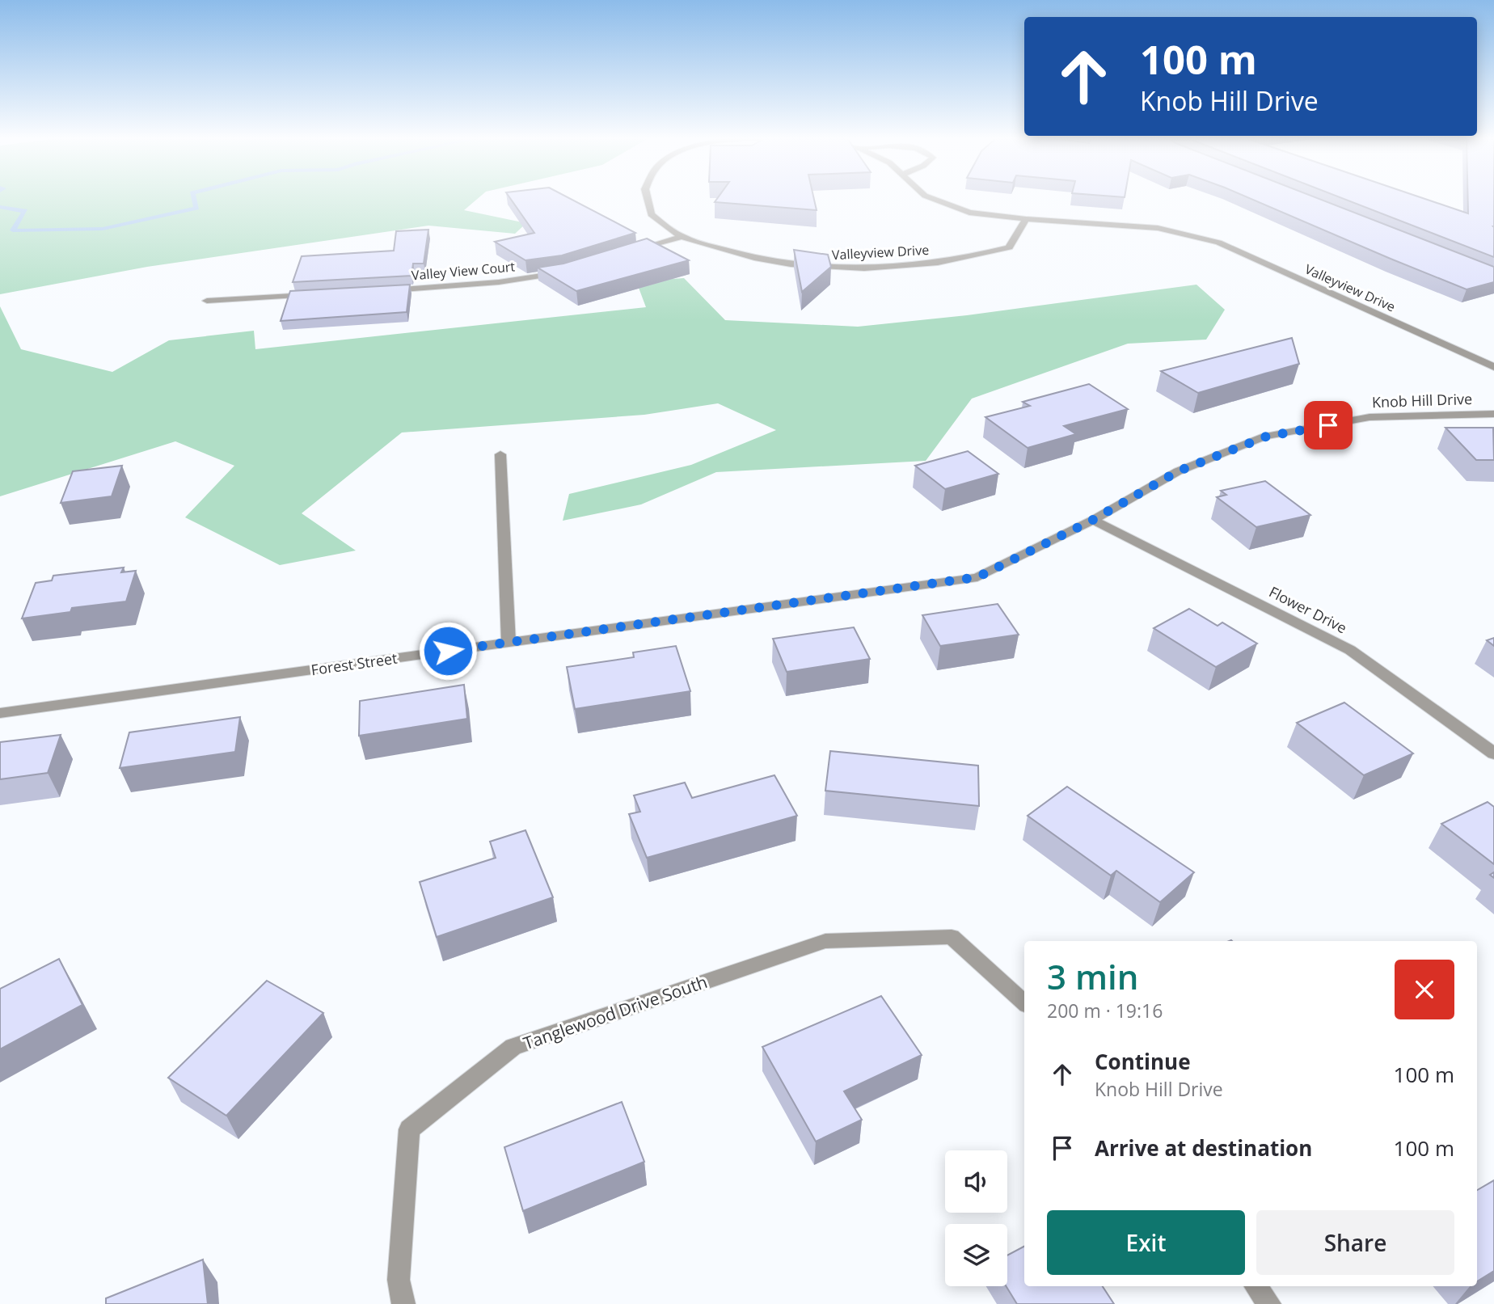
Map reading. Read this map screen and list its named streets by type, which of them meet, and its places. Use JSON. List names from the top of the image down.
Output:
{
  "streets": {
    "street": [
      "Valleyview Drive",
      "Valley View Court",
      "Knob Hill Drive",
      "Flower Drive",
      "Forest Street",
      "Tanglewood Drive South"
    ]
  },
  "crossings": [
    ["Knob Hill Drive", "Flower Drive"],
    ["Knob Hill Drive", "Forest Street"]
  ],
  "page": {
    "turn": ["100 m", "Knob Hill Drive"],
    "heading": ["3 min", "200 m · 19:16"],
    "list": [
      {
        "name": "Continue",
        "note": "Knob Hill Drive",
        "value": "100 m"
      },
      {
        "name": "Arrive at destination",
        "value": "100 m"
      }
    ],
    "buttons": ["Exit", "Share"]
  }
}
